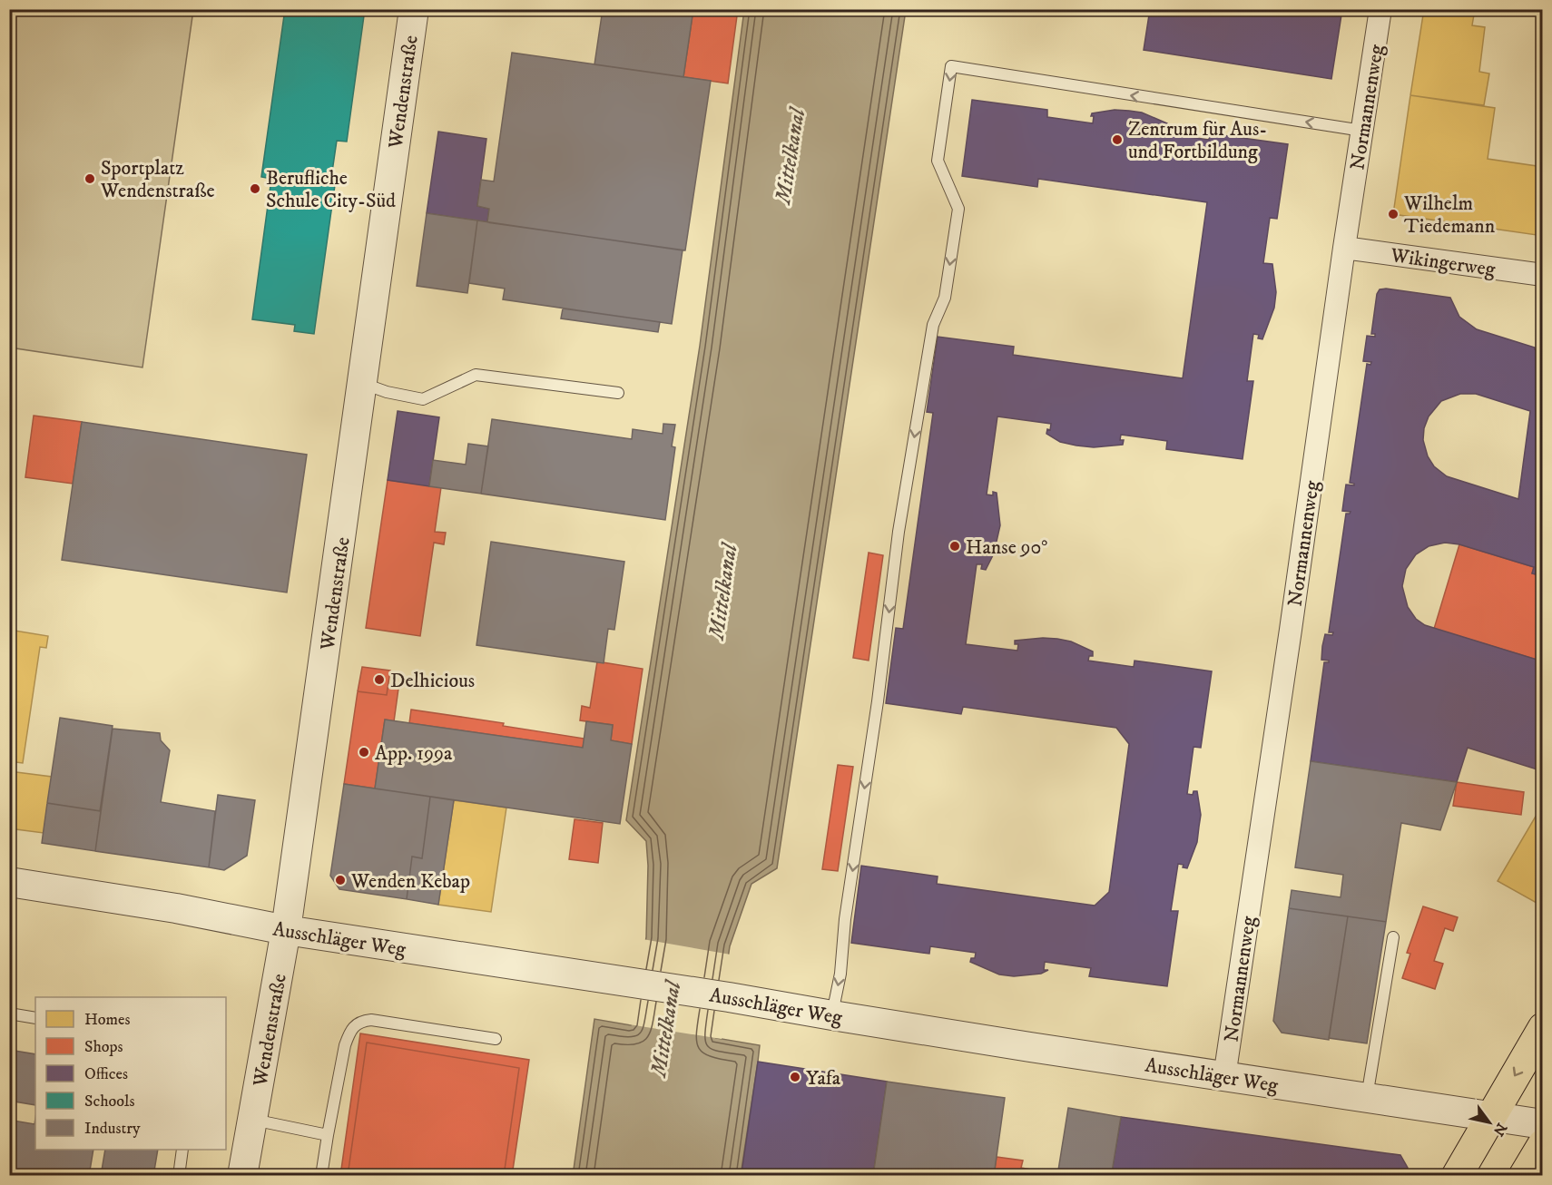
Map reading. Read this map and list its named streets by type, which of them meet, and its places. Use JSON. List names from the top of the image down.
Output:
{
  "streets": {
    "street": [
      "Wendenstraße",
      "Normannenweg",
      "Wikingerweg",
      "Ausschläger Weg"
    ]
  },
  "crossings": [
    ["Wendenstraße", "Ausschläger Weg"],
    ["Normannenweg", "Wikingerweg"],
    ["Normannenweg", "Ausschläger Weg"]
  ],
  "water": ["Mittelkanal"],
  "places": [
    "Zentrum für Aus- und Fortbildung",
    "Sportplatz Wendenstraße",
    "Berufliche Schule City-Süd",
    "Wilhelm Tiedemann",
    "Hanse 90°",
    "Delhicious",
    "App. 199a",
    "Wenden Kebap",
    "Yafa"
  ],
  "legend": [
    "Homes",
    "Shops",
    "Offices",
    "Schools",
    "Industry"
  ],
  "north": "bottom right"
}
